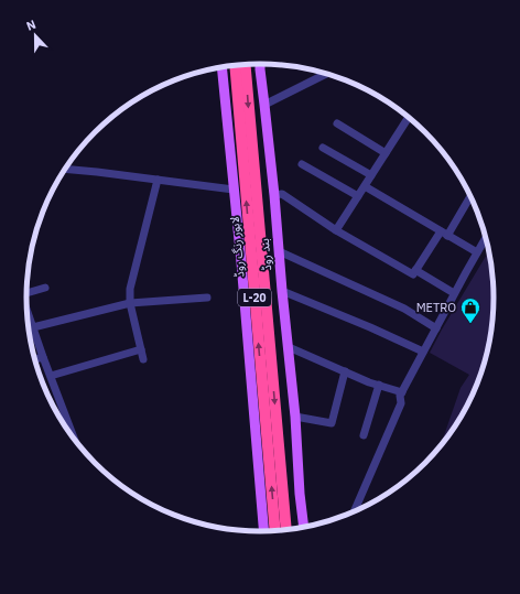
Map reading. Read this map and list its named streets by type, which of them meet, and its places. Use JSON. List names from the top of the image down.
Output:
{
  "streets": {
    "highway": ["لاہور رنگ روڈ", "L-20"],
    "main road": ["بند روڈ"]
  },
  "places": {
    "shop": ["METRO"]
  },
  "north": "top"
}
